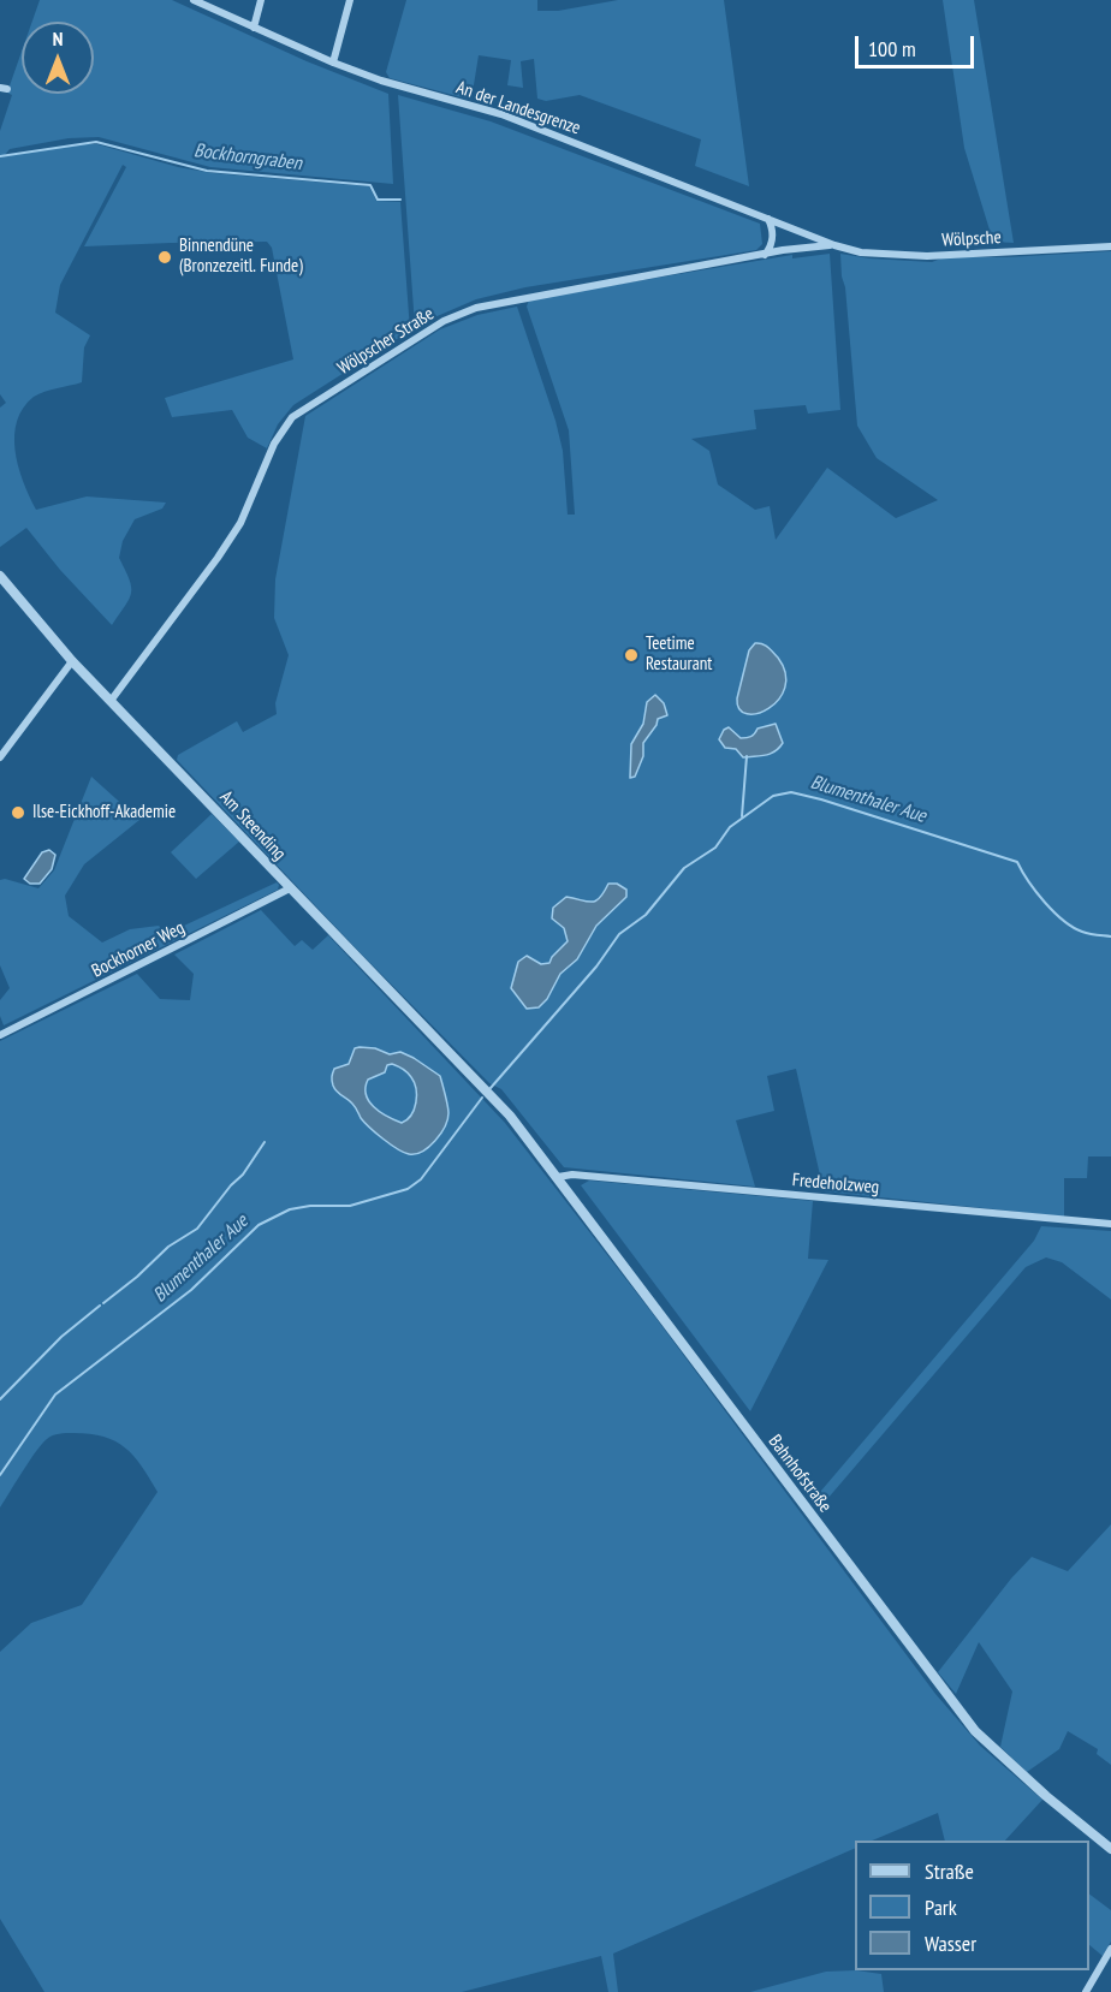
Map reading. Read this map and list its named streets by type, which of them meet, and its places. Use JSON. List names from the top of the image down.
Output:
{
  "streets": {
    "street": [
      "An der Landesgrenze",
      "Wölpsche",
      "Wölpscher Straße",
      "Am Steending",
      "Bockhorner Weg",
      "Fredeholzweg",
      "Bahnhofstraße"
    ]
  },
  "crossings": [
    ["An der Landesgrenze", "Wölpsche"],
    ["An der Landesgrenze", "Wölpscher Straße"],
    ["Wölpsche", "Wölpscher Straße"],
    ["Wölpscher Straße", "Am Steending"],
    ["Am Steending", "Bockhorner Weg"],
    ["Am Steending", "Bahnhofstraße"],
    ["Fredeholzweg", "Bahnhofstraße"]
  ],
  "water": ["Bockhorngraben", "Blumenthaler Aue"],
  "places": ["Binnendüne (Bronzezeitl. Funde)", "Teetime Restaurant", "Ilse-Eickhoff-Akademie"],
  "legend": ["Straße", "Park", "Wasser"],
  "scale_bar": "100 m",
  "north": "top"
}
